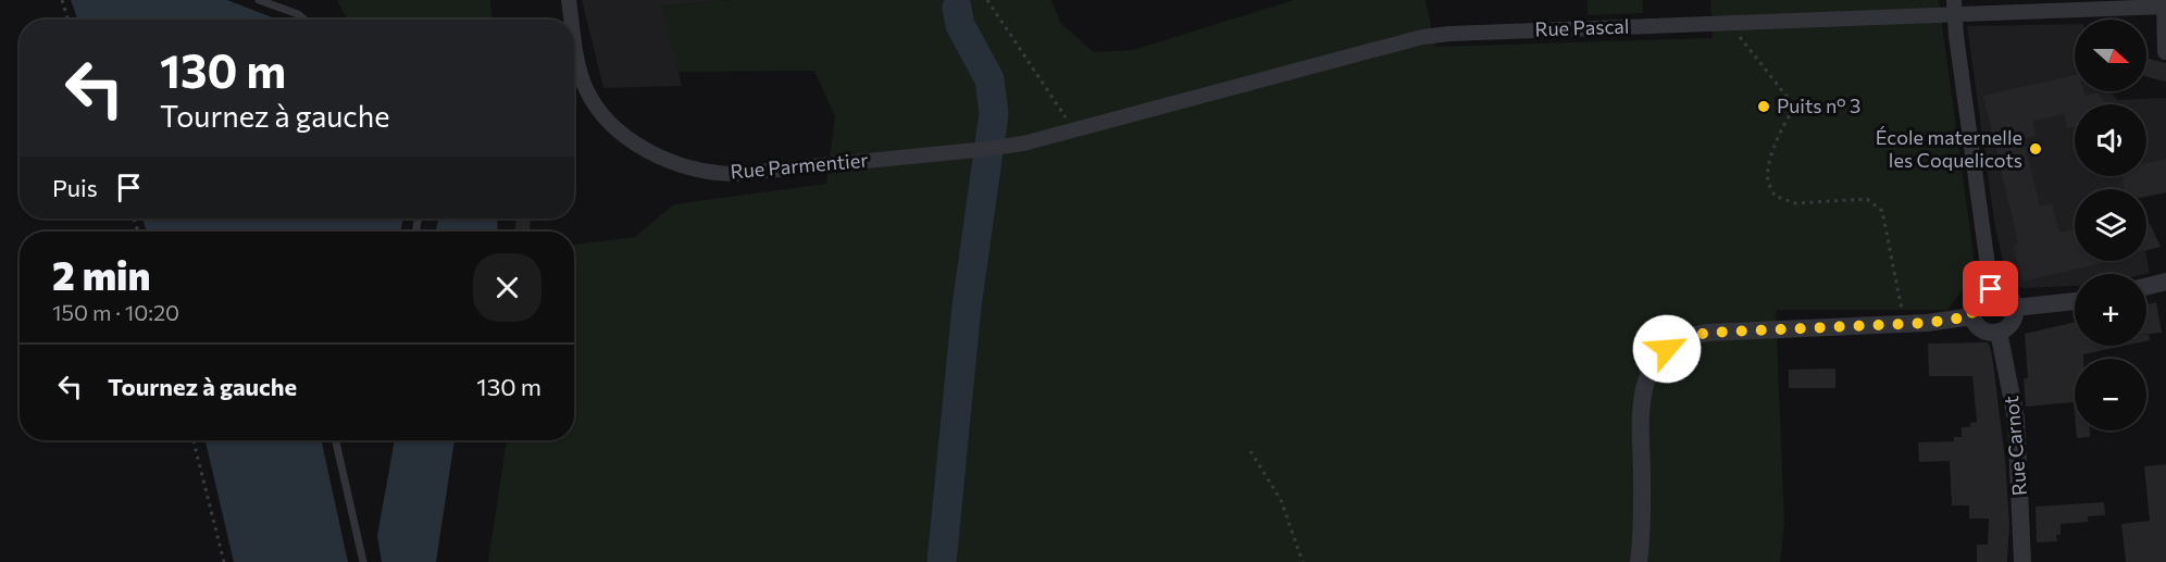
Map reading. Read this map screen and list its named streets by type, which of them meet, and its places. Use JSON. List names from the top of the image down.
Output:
{
  "streets": {
    "street": ["Rue Pascal", "Rue Parmentier", "Rue Carnot"]
  },
  "crossings": [
    ["Rue Pascal", "Rue Parmentier"]
  ],
  "places": ["Puits n° 3", "École maternelle les Coquelicots"],
  "north": "right",
  "page": {
    "map_buttons": ["+", "−"],
    "turn": ["130 m", "Tournez à gauche"],
    "then": "Puis",
    "heading": ["2 min", "150 m · 10:20"],
    "list": [
      {
        "name": "Tournez à gauche",
        "value": "130 m"
      }
    ]
  }
}
